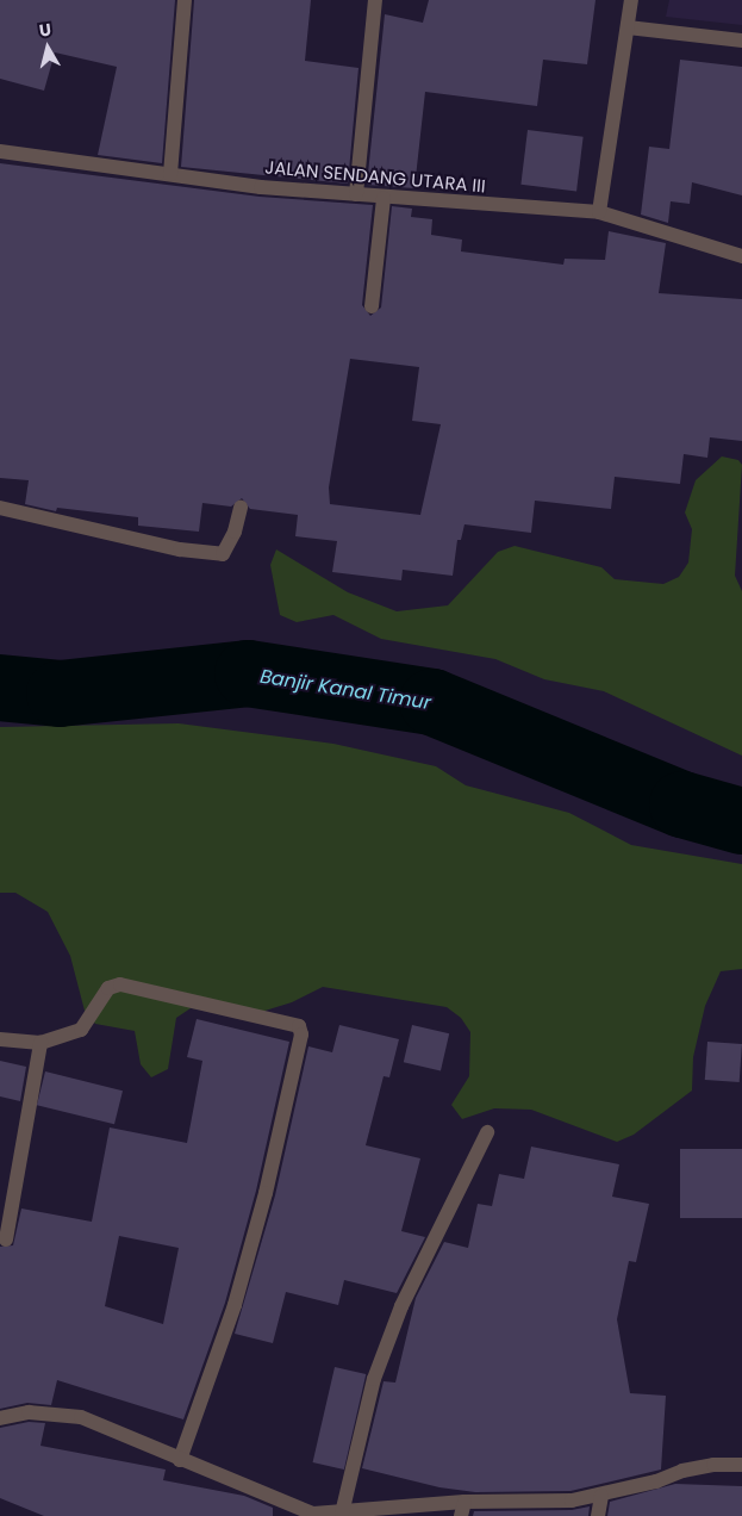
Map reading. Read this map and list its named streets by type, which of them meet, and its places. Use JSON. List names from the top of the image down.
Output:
{
  "streets": {
    "street": ["JALAN SENDANG UTARA III"]
  },
  "water": ["Banjir Kanal Timur"],
  "north": "top"
}
